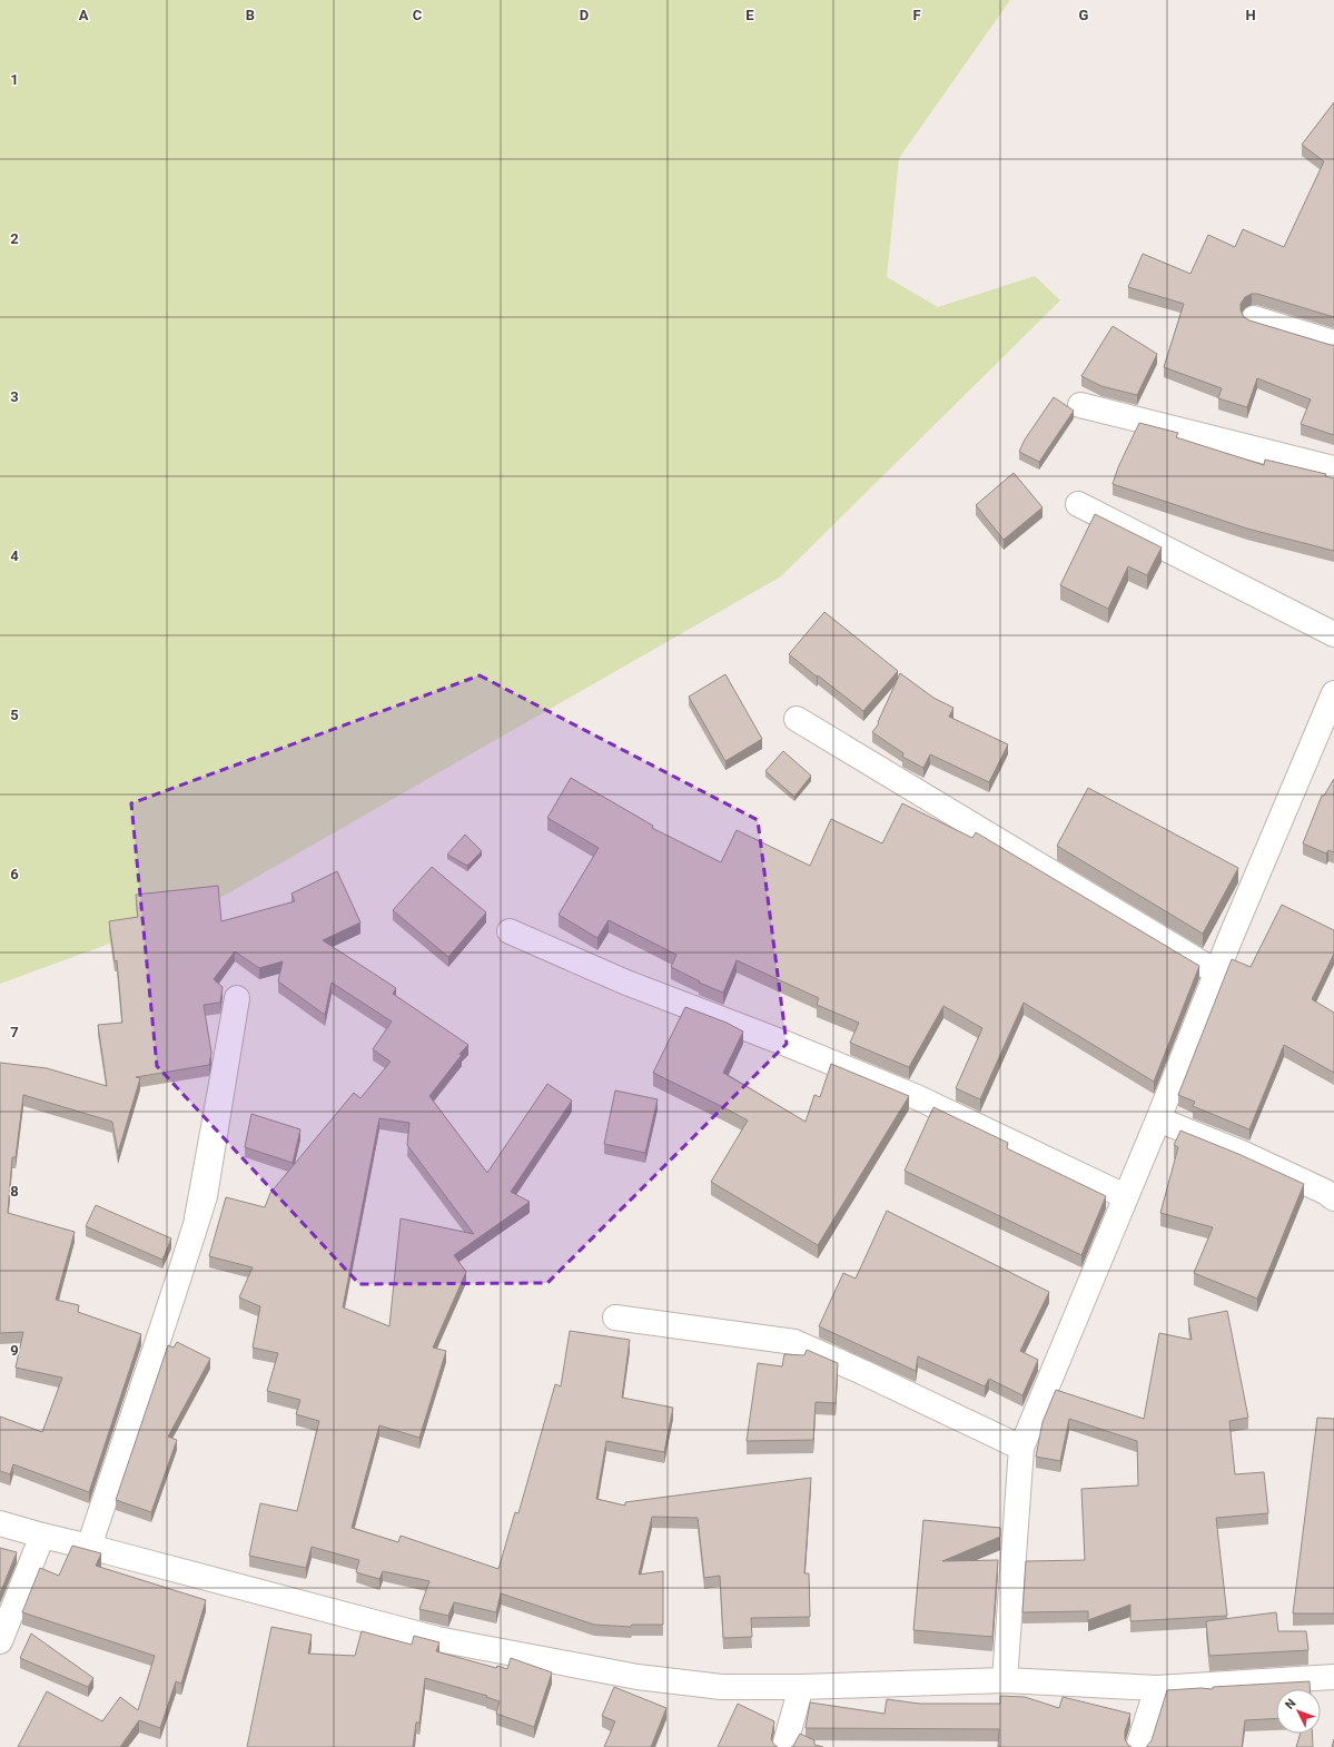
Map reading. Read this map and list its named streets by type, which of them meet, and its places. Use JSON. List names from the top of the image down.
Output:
{
  "north": "top left",
  "grid": {
    "columns": [
      "A",
      "B",
      "C",
      "D",
      "E",
      "F",
      "G",
      "H"
    ],
    "rows": [
      "1",
      "2",
      "3",
      "4",
      "5",
      "6",
      "7",
      "8",
      "9"
    ]
  }
}
